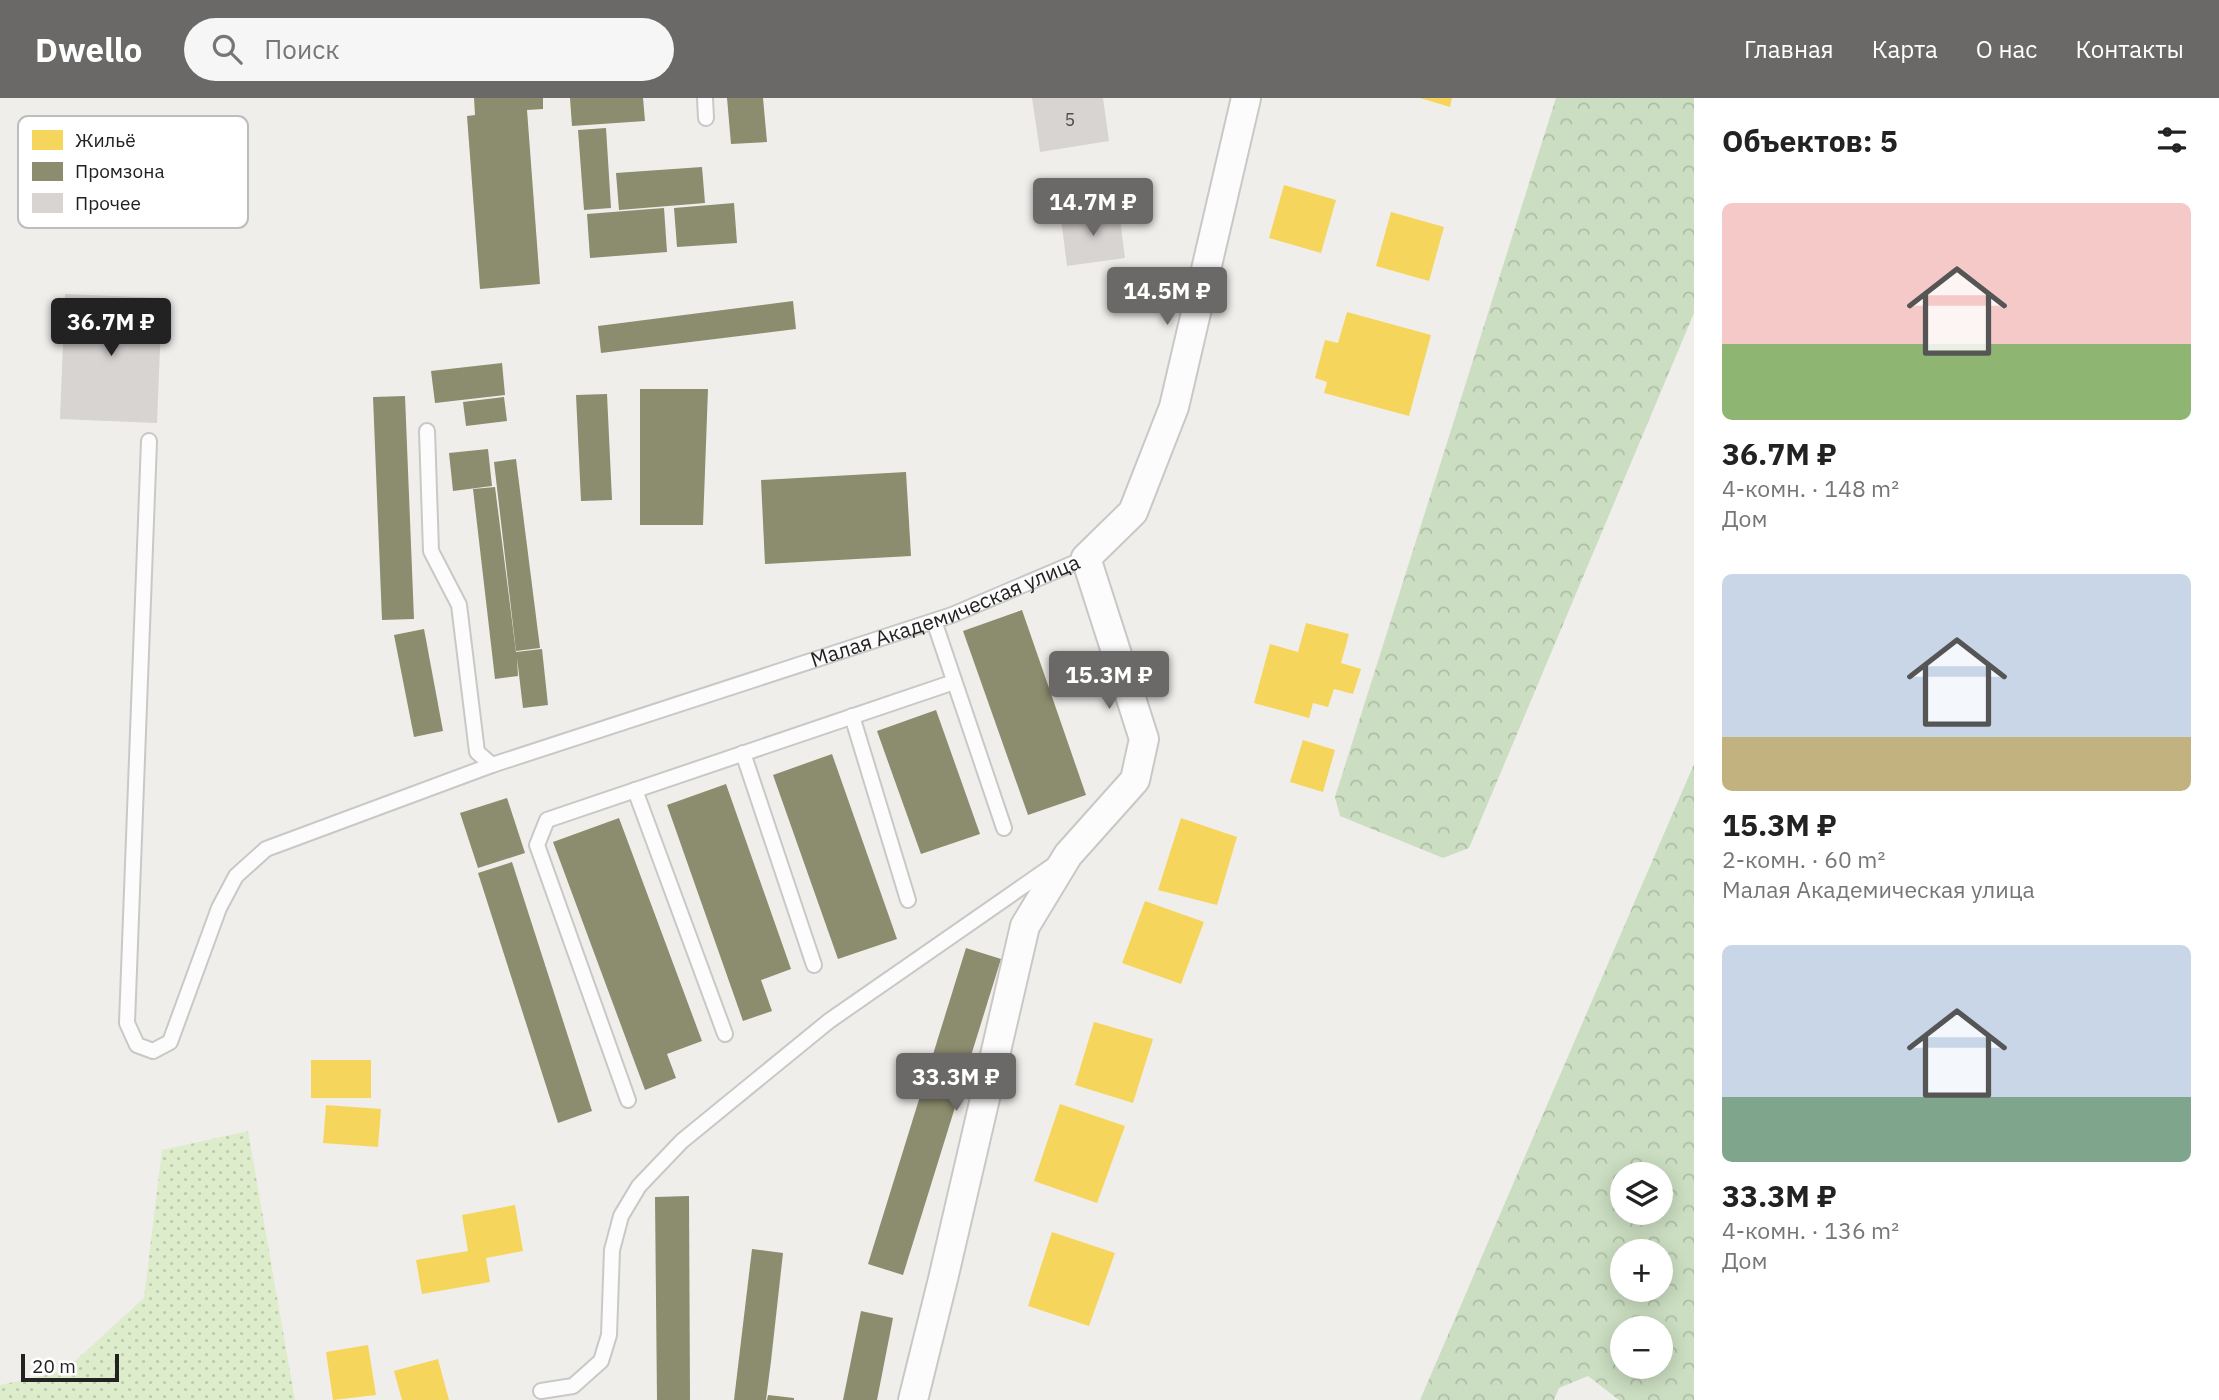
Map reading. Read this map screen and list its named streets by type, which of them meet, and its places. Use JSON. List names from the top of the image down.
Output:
{
  "streets": {
    "street": ["Малая Академическая улица"]
  },
  "house_numbers": ["5"],
  "legend": ["Жильё", "Промзона", "Прочее"],
  "scale_bar": "20 m",
  "page": {
    "header": "Dwello",
    "search": "Поиск",
    "nav": [
      "Главная",
      "Карта",
      "О нас",
      "Контакты"
    ],
    "heading": "Объектов: 5",
    "price": [
      "14.7M ₽",
      "14.5M ₽",
      "36.7M ₽",
      "15.3M ₽",
      "33.3M ₽"
    ],
    "list": [
      {
        "name": "36.7M ₽",
        "note": "4-комн. · 148 m² · Дом"
      },
      {
        "name": "15.3M ₽",
        "note": "2-комн. · 60 m² · Малая Академическая улица"
      },
      {
        "name": "33.3M ₽",
        "note": "4-комн. · 136 m² · Дом"
      }
    ],
    "map_buttons": ["+", "−"],
    "scale": "20 m"
  }
}
